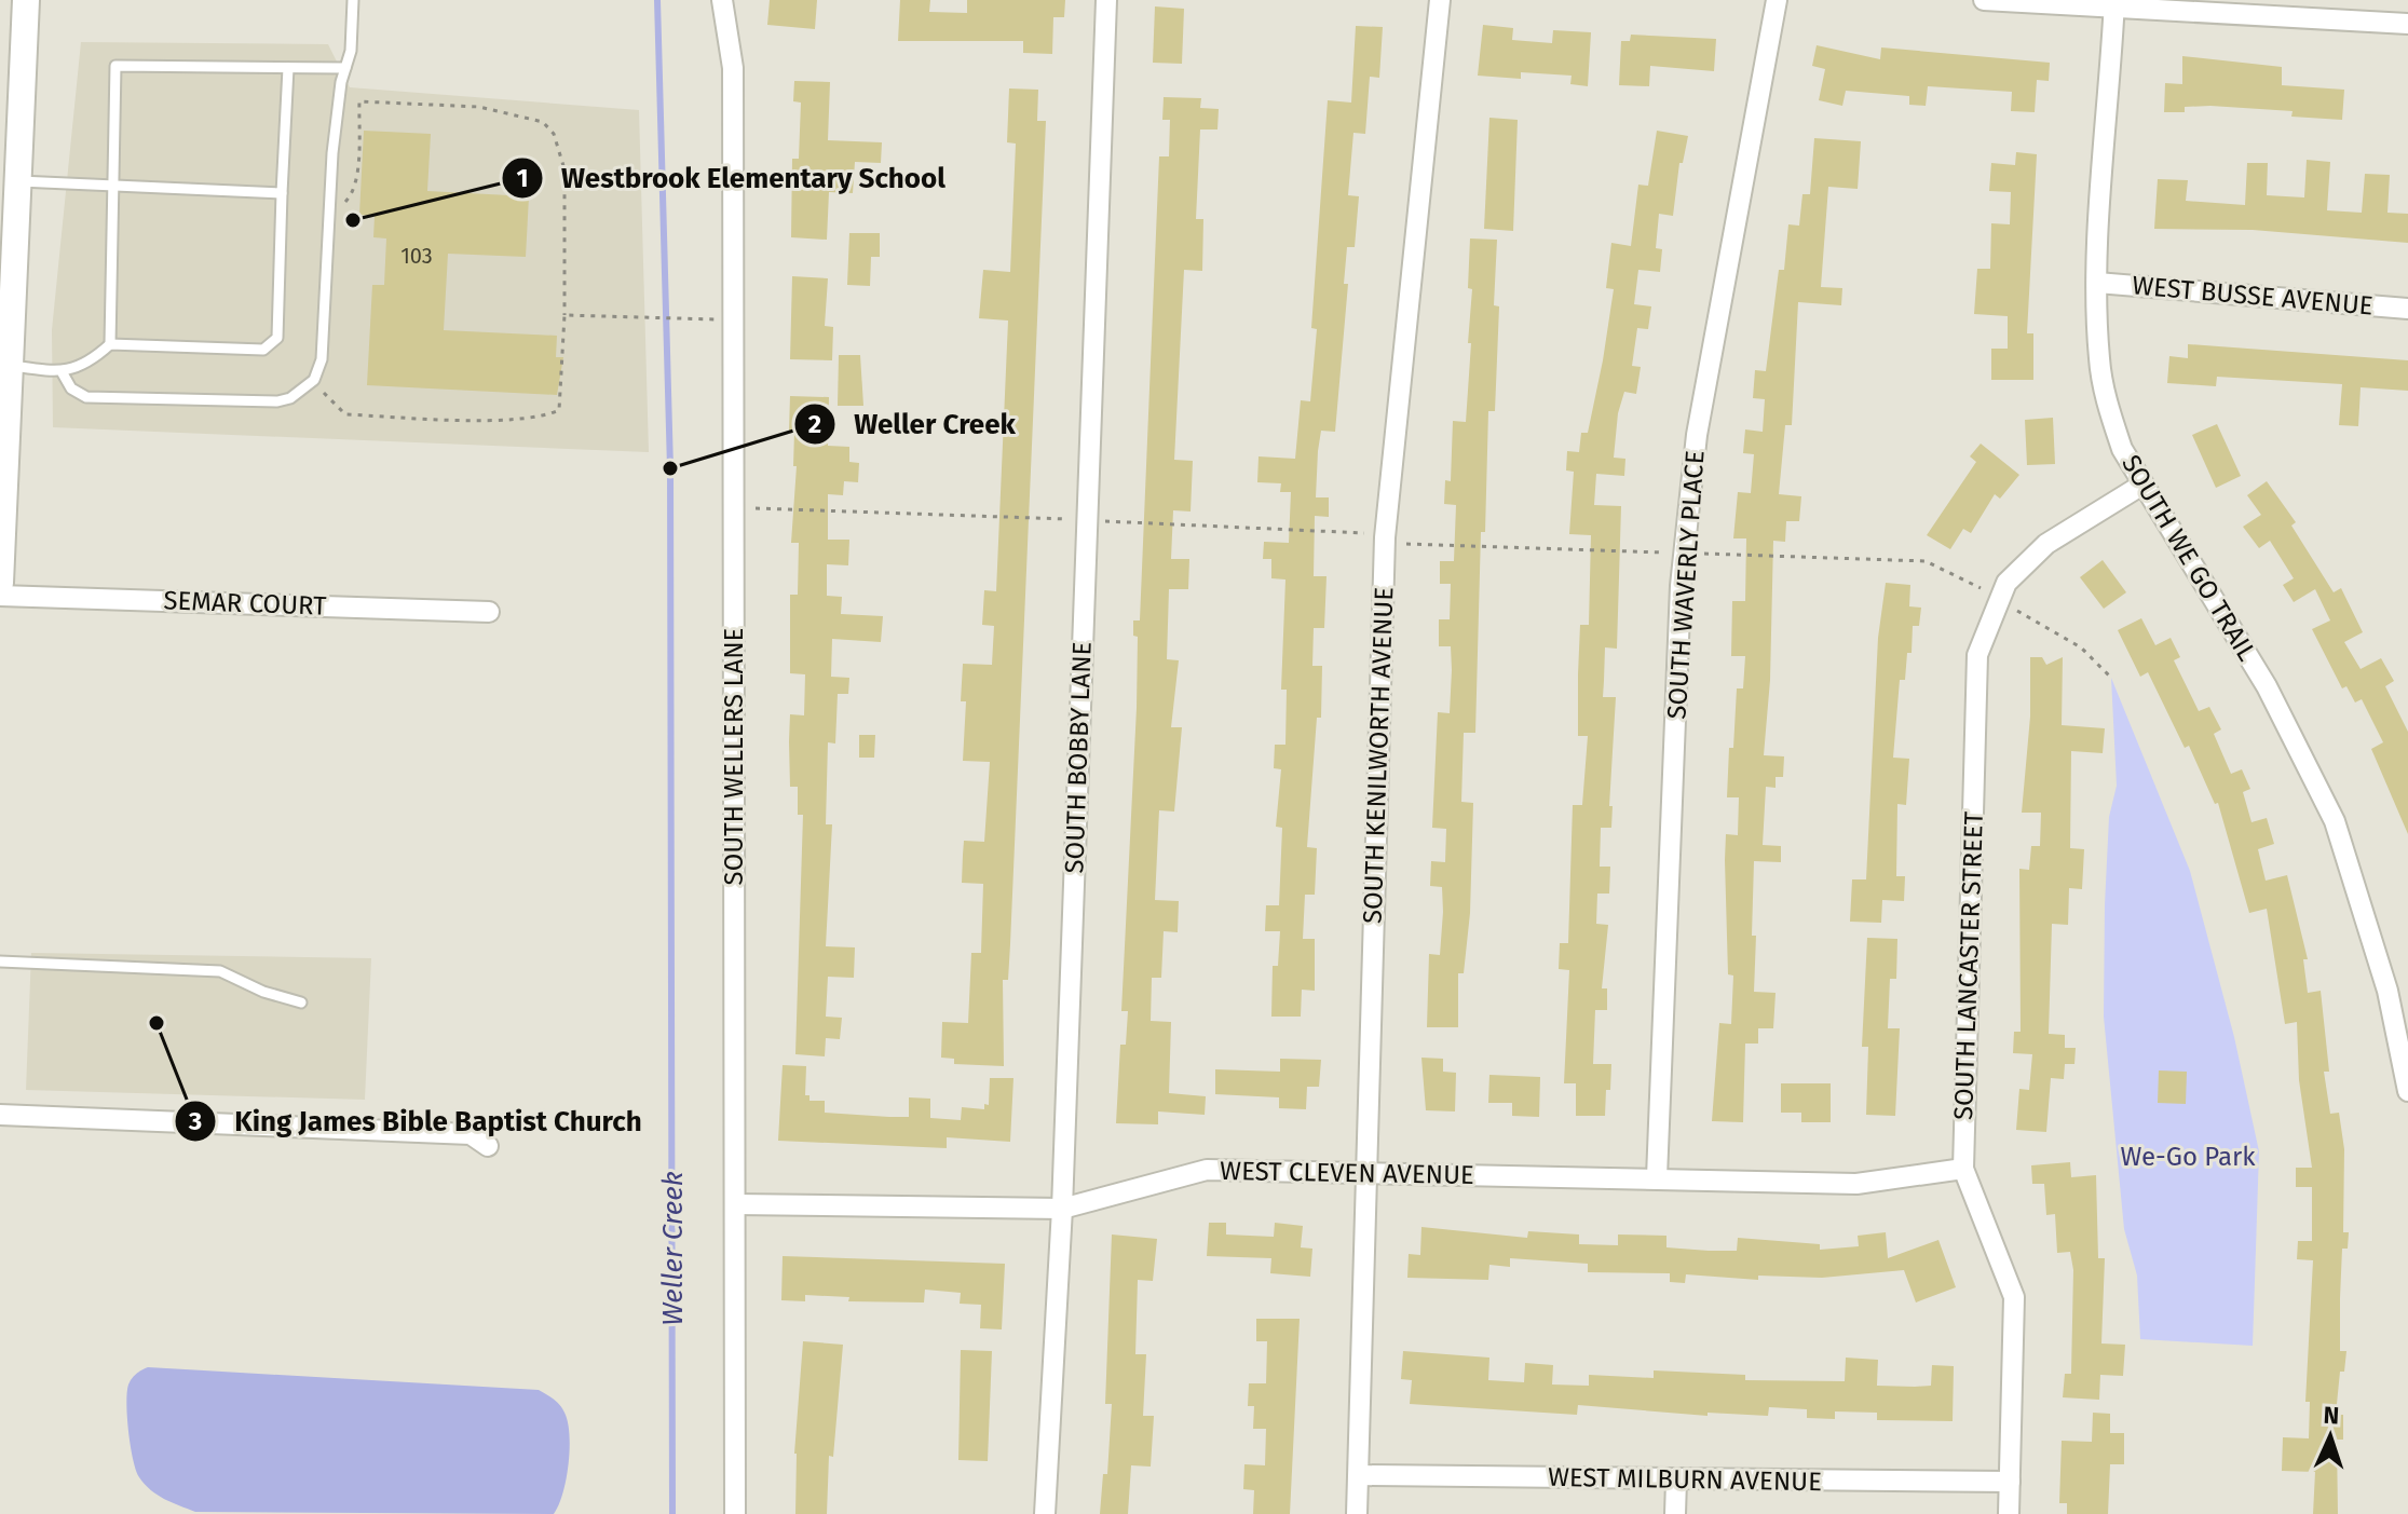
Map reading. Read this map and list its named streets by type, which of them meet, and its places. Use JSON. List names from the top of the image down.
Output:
{
  "streets": {
    "street": [
      "WEST BUSSE AVENUE",
      "SOUTH WE GO TRAIL",
      "SOUTH WAVERLY PLACE",
      "SEMAR COURT",
      "SOUTH KENILWORTH AVENUE",
      "SOUTH WELLERS LANE",
      "SOUTH BOBBY LANE",
      "SOUTH LANCASTER STREET",
      "WEST CLEVEN AVENUE",
      "WEST MILBURN AVENUE"
    ]
  },
  "crossings": [
    ["WEST BUSSE AVENUE", "SOUTH WE GO TRAIL"],
    ["SOUTH WE GO TRAIL", "SOUTH LANCASTER STREET"],
    ["SOUTH WAVERLY PLACE", "WEST CLEVEN AVENUE"],
    ["SOUTH KENILWORTH AVENUE", "WEST CLEVEN AVENUE"],
    ["SOUTH KENILWORTH AVENUE", "WEST MILBURN AVENUE"],
    ["SOUTH WELLERS LANE", "WEST CLEVEN AVENUE"],
    ["SOUTH BOBBY LANE", "WEST CLEVEN AVENUE"],
    ["SOUTH LANCASTER STREET", "WEST CLEVEN AVENUE"],
    ["SOUTH LANCASTER STREET", "WEST MILBURN AVENUE"]
  ],
  "water": ["Weller Creek"],
  "parks": ["We-Go Park"],
  "places": ["Westbrook Elementary School", "Weller Creek", "King James Bible Baptist Church"],
  "house_numbers": ["103"],
  "north": "top"
}
